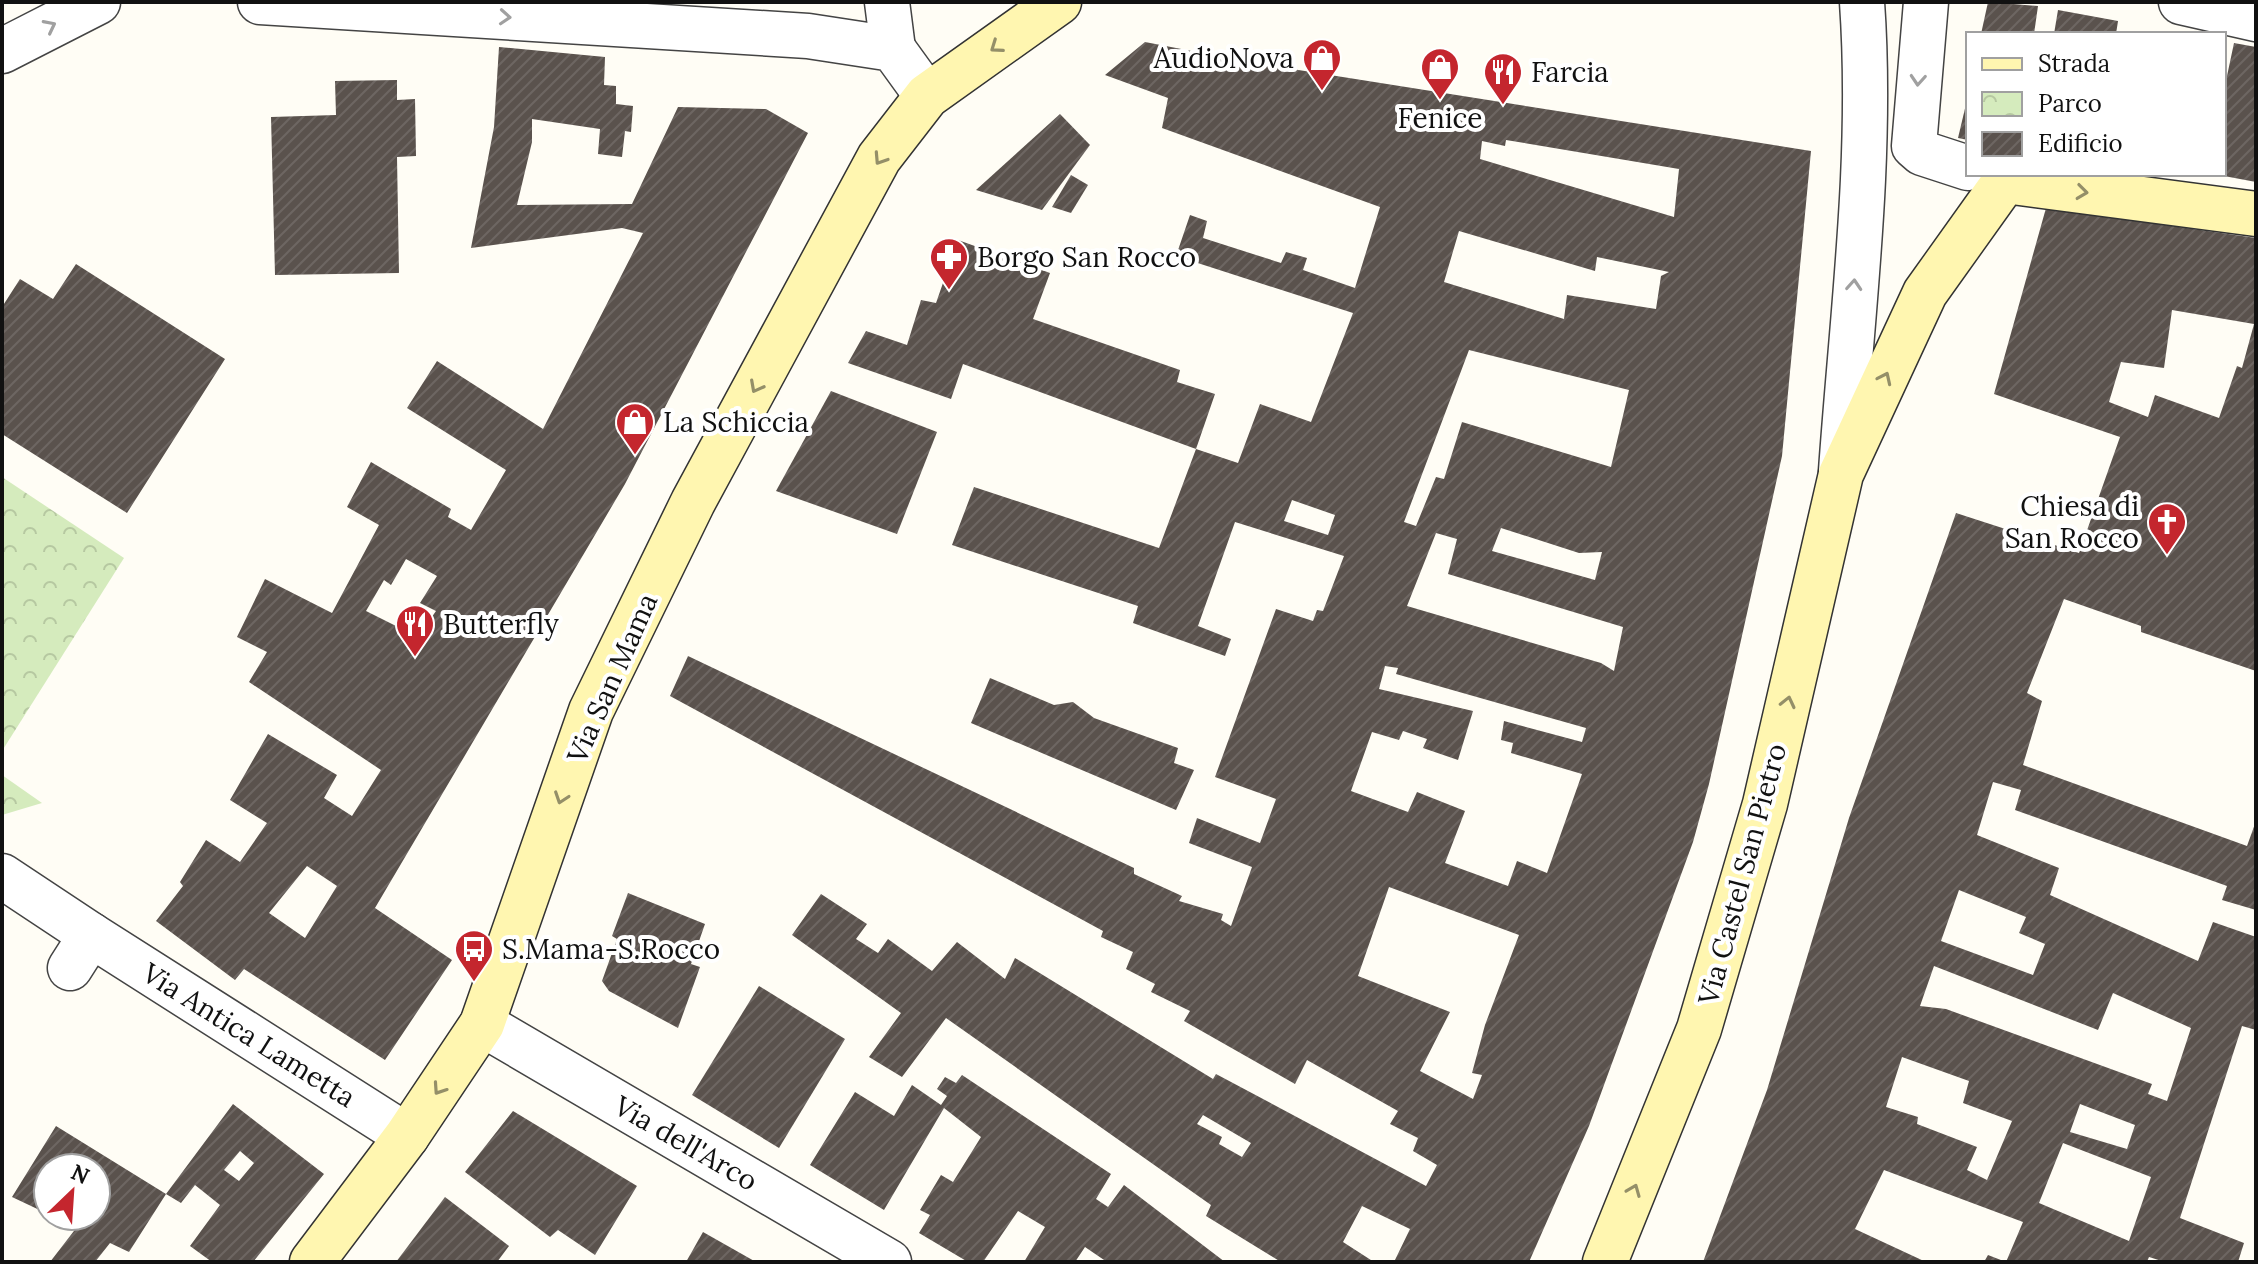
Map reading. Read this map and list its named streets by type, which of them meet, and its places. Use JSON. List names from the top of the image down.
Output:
{
  "streets": {
    "street": [
      "Via San Mama",
      "Via Castel San Pietro",
      "Via Antica Lametta",
      "Via dell'Arco"
    ]
  },
  "crossings": [
    ["Via San Mama", "Via Antica Lametta"],
    ["Via San Mama", "Via dell'Arco"]
  ],
  "one_way": ["Via San Mama", "Via Castel San Pietro"],
  "places": {
    "shop": ["AudioNova", "Fenice", "La Schiccia"],
    "restaurant": ["Farcia", "Butterfly"],
    "pharmacy": ["Borgo San Rocco"],
    "church": ["Chiesa di San Rocco"],
    "bus stop": ["S.Mama-S.Rocco"]
  },
  "legend": ["Strada", "Parco", "Edificio"],
  "north": "top right"
}
